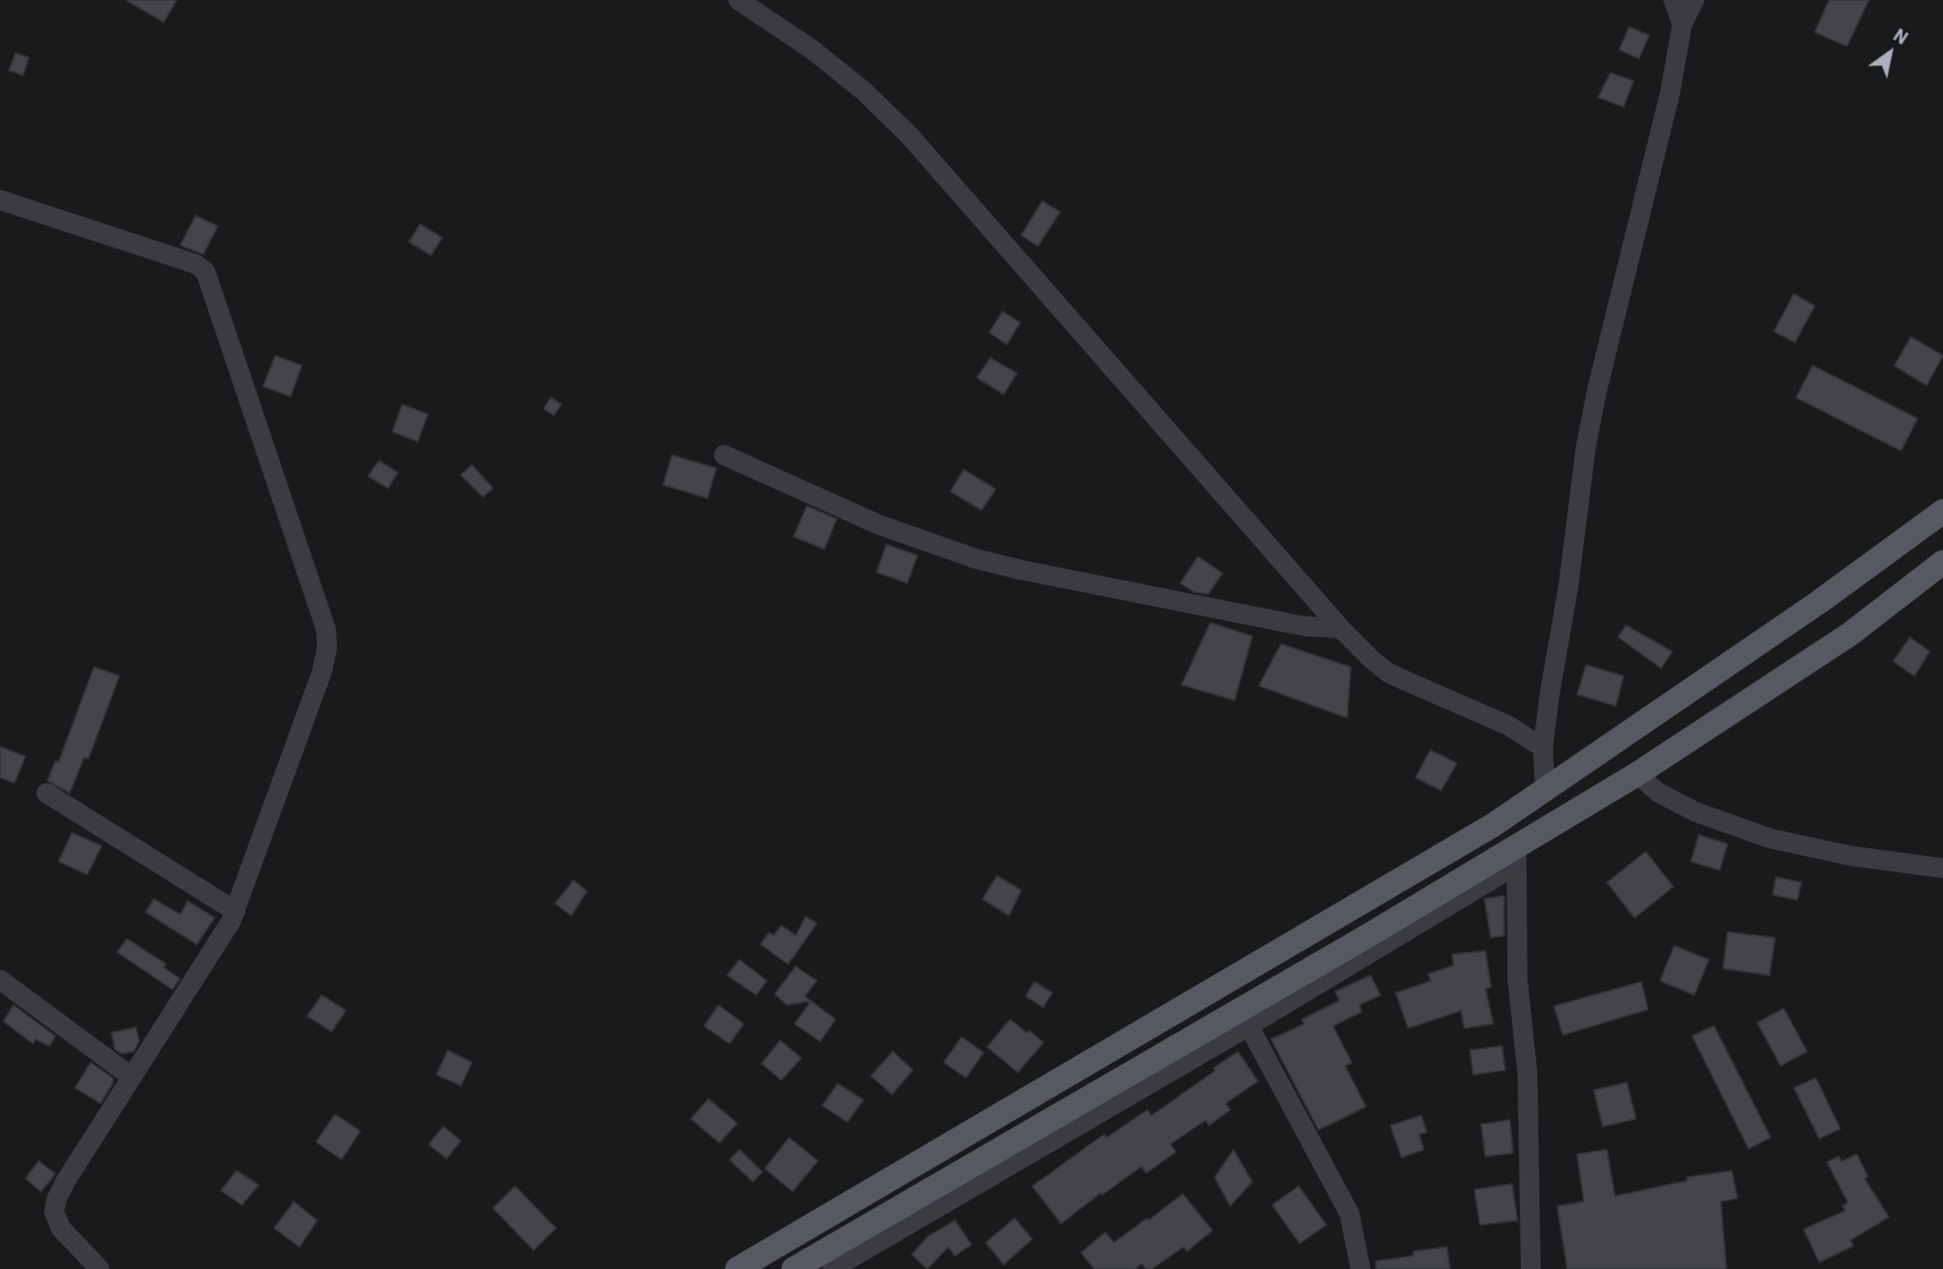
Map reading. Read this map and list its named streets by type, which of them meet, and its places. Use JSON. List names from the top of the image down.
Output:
{
  "north": "top right"
}
